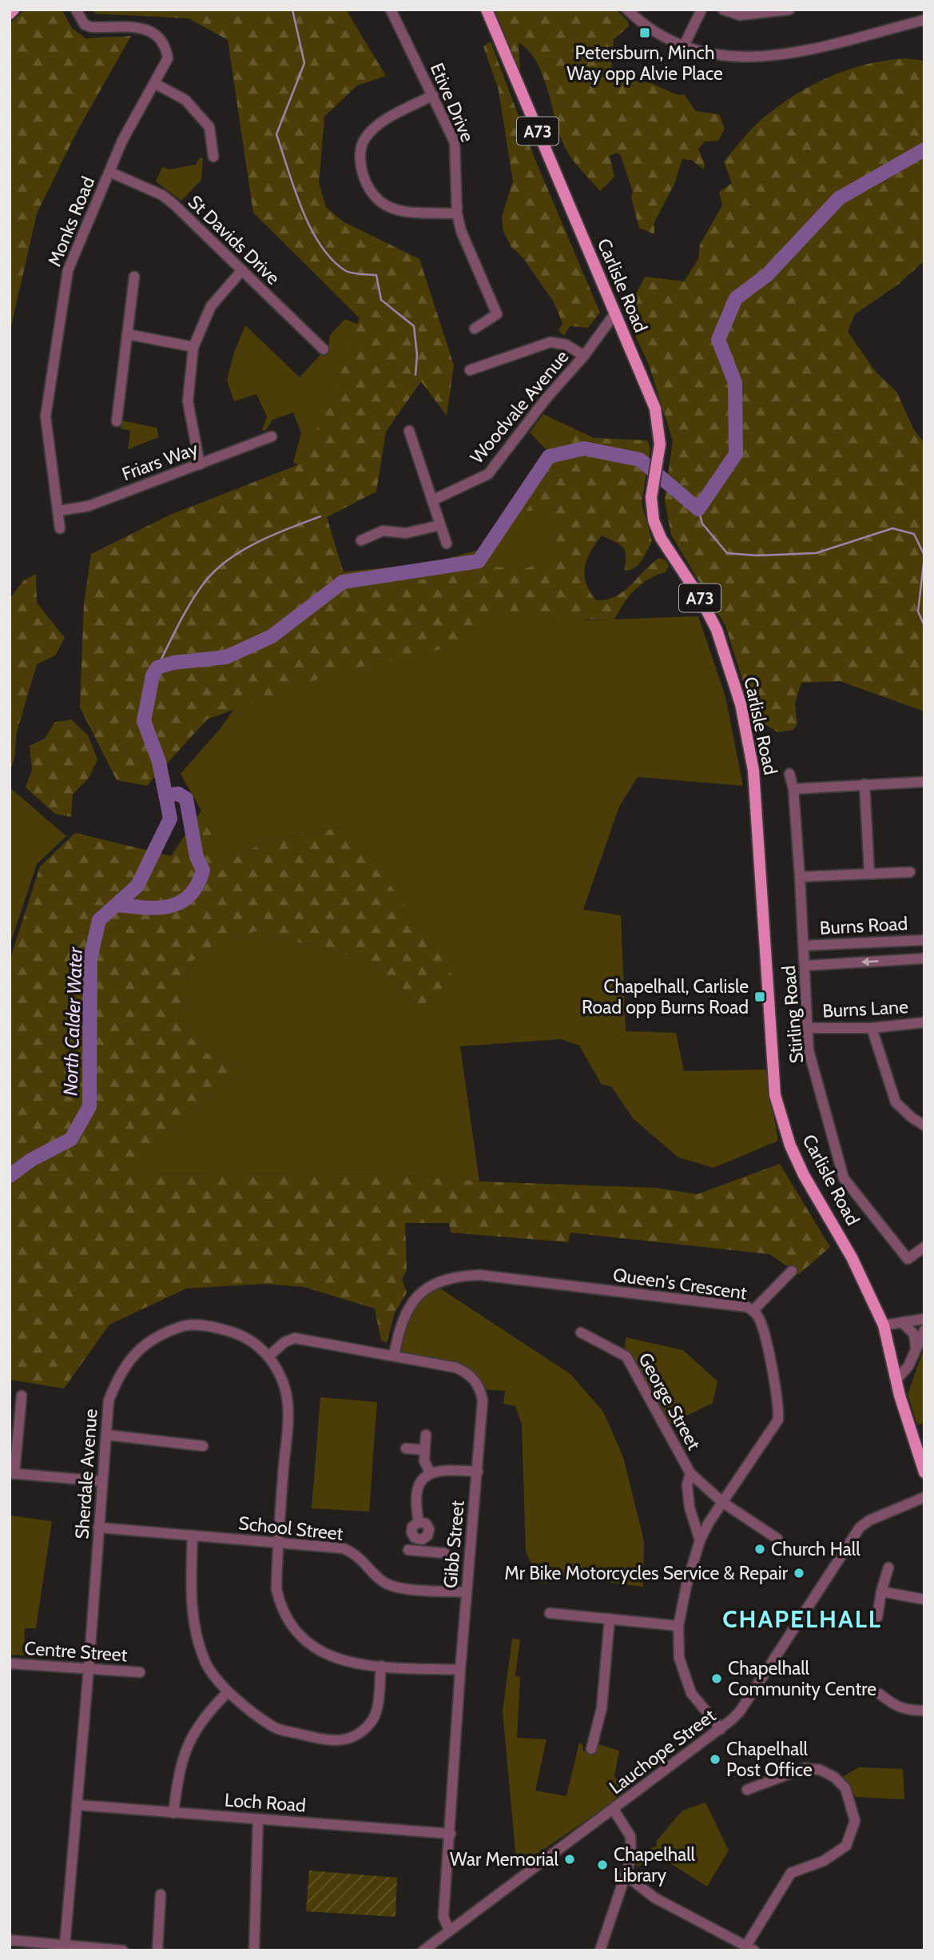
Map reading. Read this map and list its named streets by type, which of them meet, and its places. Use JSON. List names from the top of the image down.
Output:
{
  "streets": {
    "main road": ["A73", "Carlisle Road"],
    "street": [
      "Etive Drive",
      "Monks Road",
      "St Davids Drive",
      "Woodvale Avenue",
      "Friars Way",
      "Burns Road",
      "Burns Lane",
      "Stirling Road",
      "Queen's Crescent",
      "George Street",
      "Sherdale Avenue",
      "School Street",
      "Gibb Street",
      "Centre Street",
      "Lauchope Street",
      "Loch Road"
    ]
  },
  "crossings": [
    ["Monks Road", "St Davids Drive"],
    ["Monks Road", "Friars Way"],
    ["Carlisle Road", "Woodvale Avenue"],
    ["Burns Road", "Stirling Road"],
    ["Burns Lane", "Stirling Road"],
    ["Queen's Crescent", "George Street"],
    ["Queen's Crescent", "Gibb Street"],
    ["Sherdale Avenue", "School Street"],
    ["Sherdale Avenue", "Gibb Street"],
    ["Sherdale Avenue", "Centre Street"],
    ["Sherdale Avenue", "Loch Road"],
    ["School Street", "Gibb Street"],
    ["Gibb Street", "Lauchope Street"],
    ["Gibb Street", "Loch Road"]
  ],
  "districts": ["CHAPELHALL"],
  "water": ["North Calder Water"],
  "places": {
    "transit": ["Petersburn, Minch Way opp Alvie Place", "Chapelhall, Carlisle Road opp Burns Road"],
    "other": [
      "Church Hall",
      "Mr Bike Motorcycles Service & Repair",
      "Chapelhall Community Centre",
      "Chapelhall Post Office",
      "War Memorial",
      "Chapelhall Library"
    ]
  }
}
